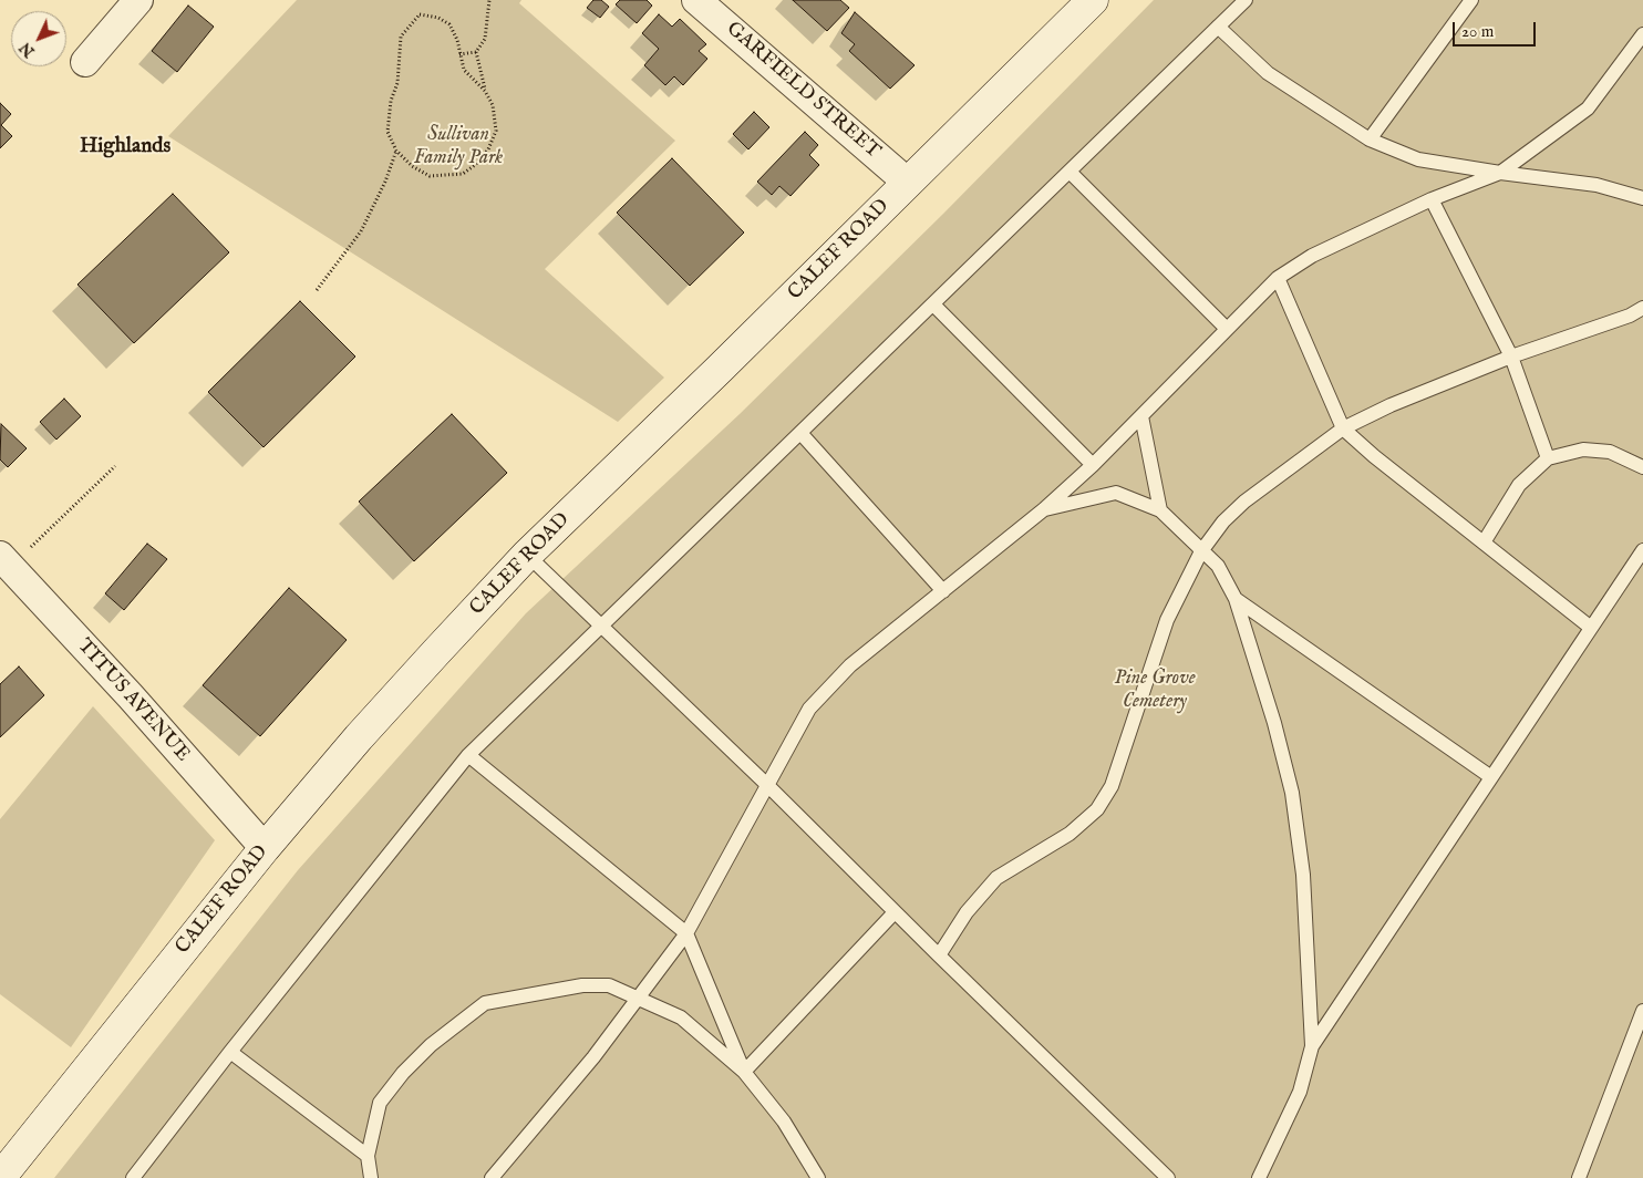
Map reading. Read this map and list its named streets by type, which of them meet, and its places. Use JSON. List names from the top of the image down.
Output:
{
  "streets": {
    "main road": ["CALEF ROAD"],
    "street": ["GARFIELD STREET", "TITUS AVENUE"]
  },
  "crossings": [
    ["GARFIELD STREET", "CALEF ROAD"],
    ["CALEF ROAD", "TITUS AVENUE"]
  ],
  "districts": ["Highlands"],
  "parks": ["Sullivan Family Park", "Pine Grove Cemetery"],
  "scale_bar": "20 m",
  "north": "bottom left"
}
